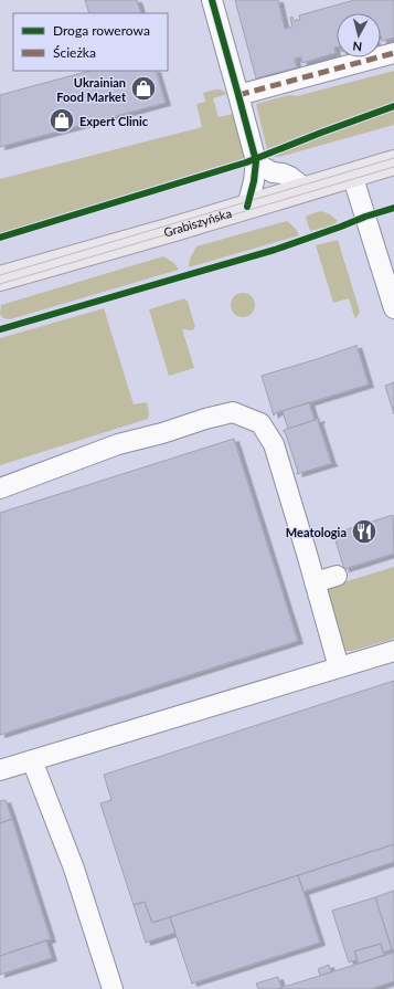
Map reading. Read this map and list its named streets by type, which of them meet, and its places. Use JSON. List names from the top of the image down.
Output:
{
  "streets": {
    "main road": ["Grabiszyńska"]
  },
  "places": {
    "shop": ["Ukrainian Food Market", "Expert Clinic"],
    "restaurant": ["Meatologia"]
  },
  "legend": ["Droga rowerowa", "Ścieżka"],
  "north": "bottom"
}
